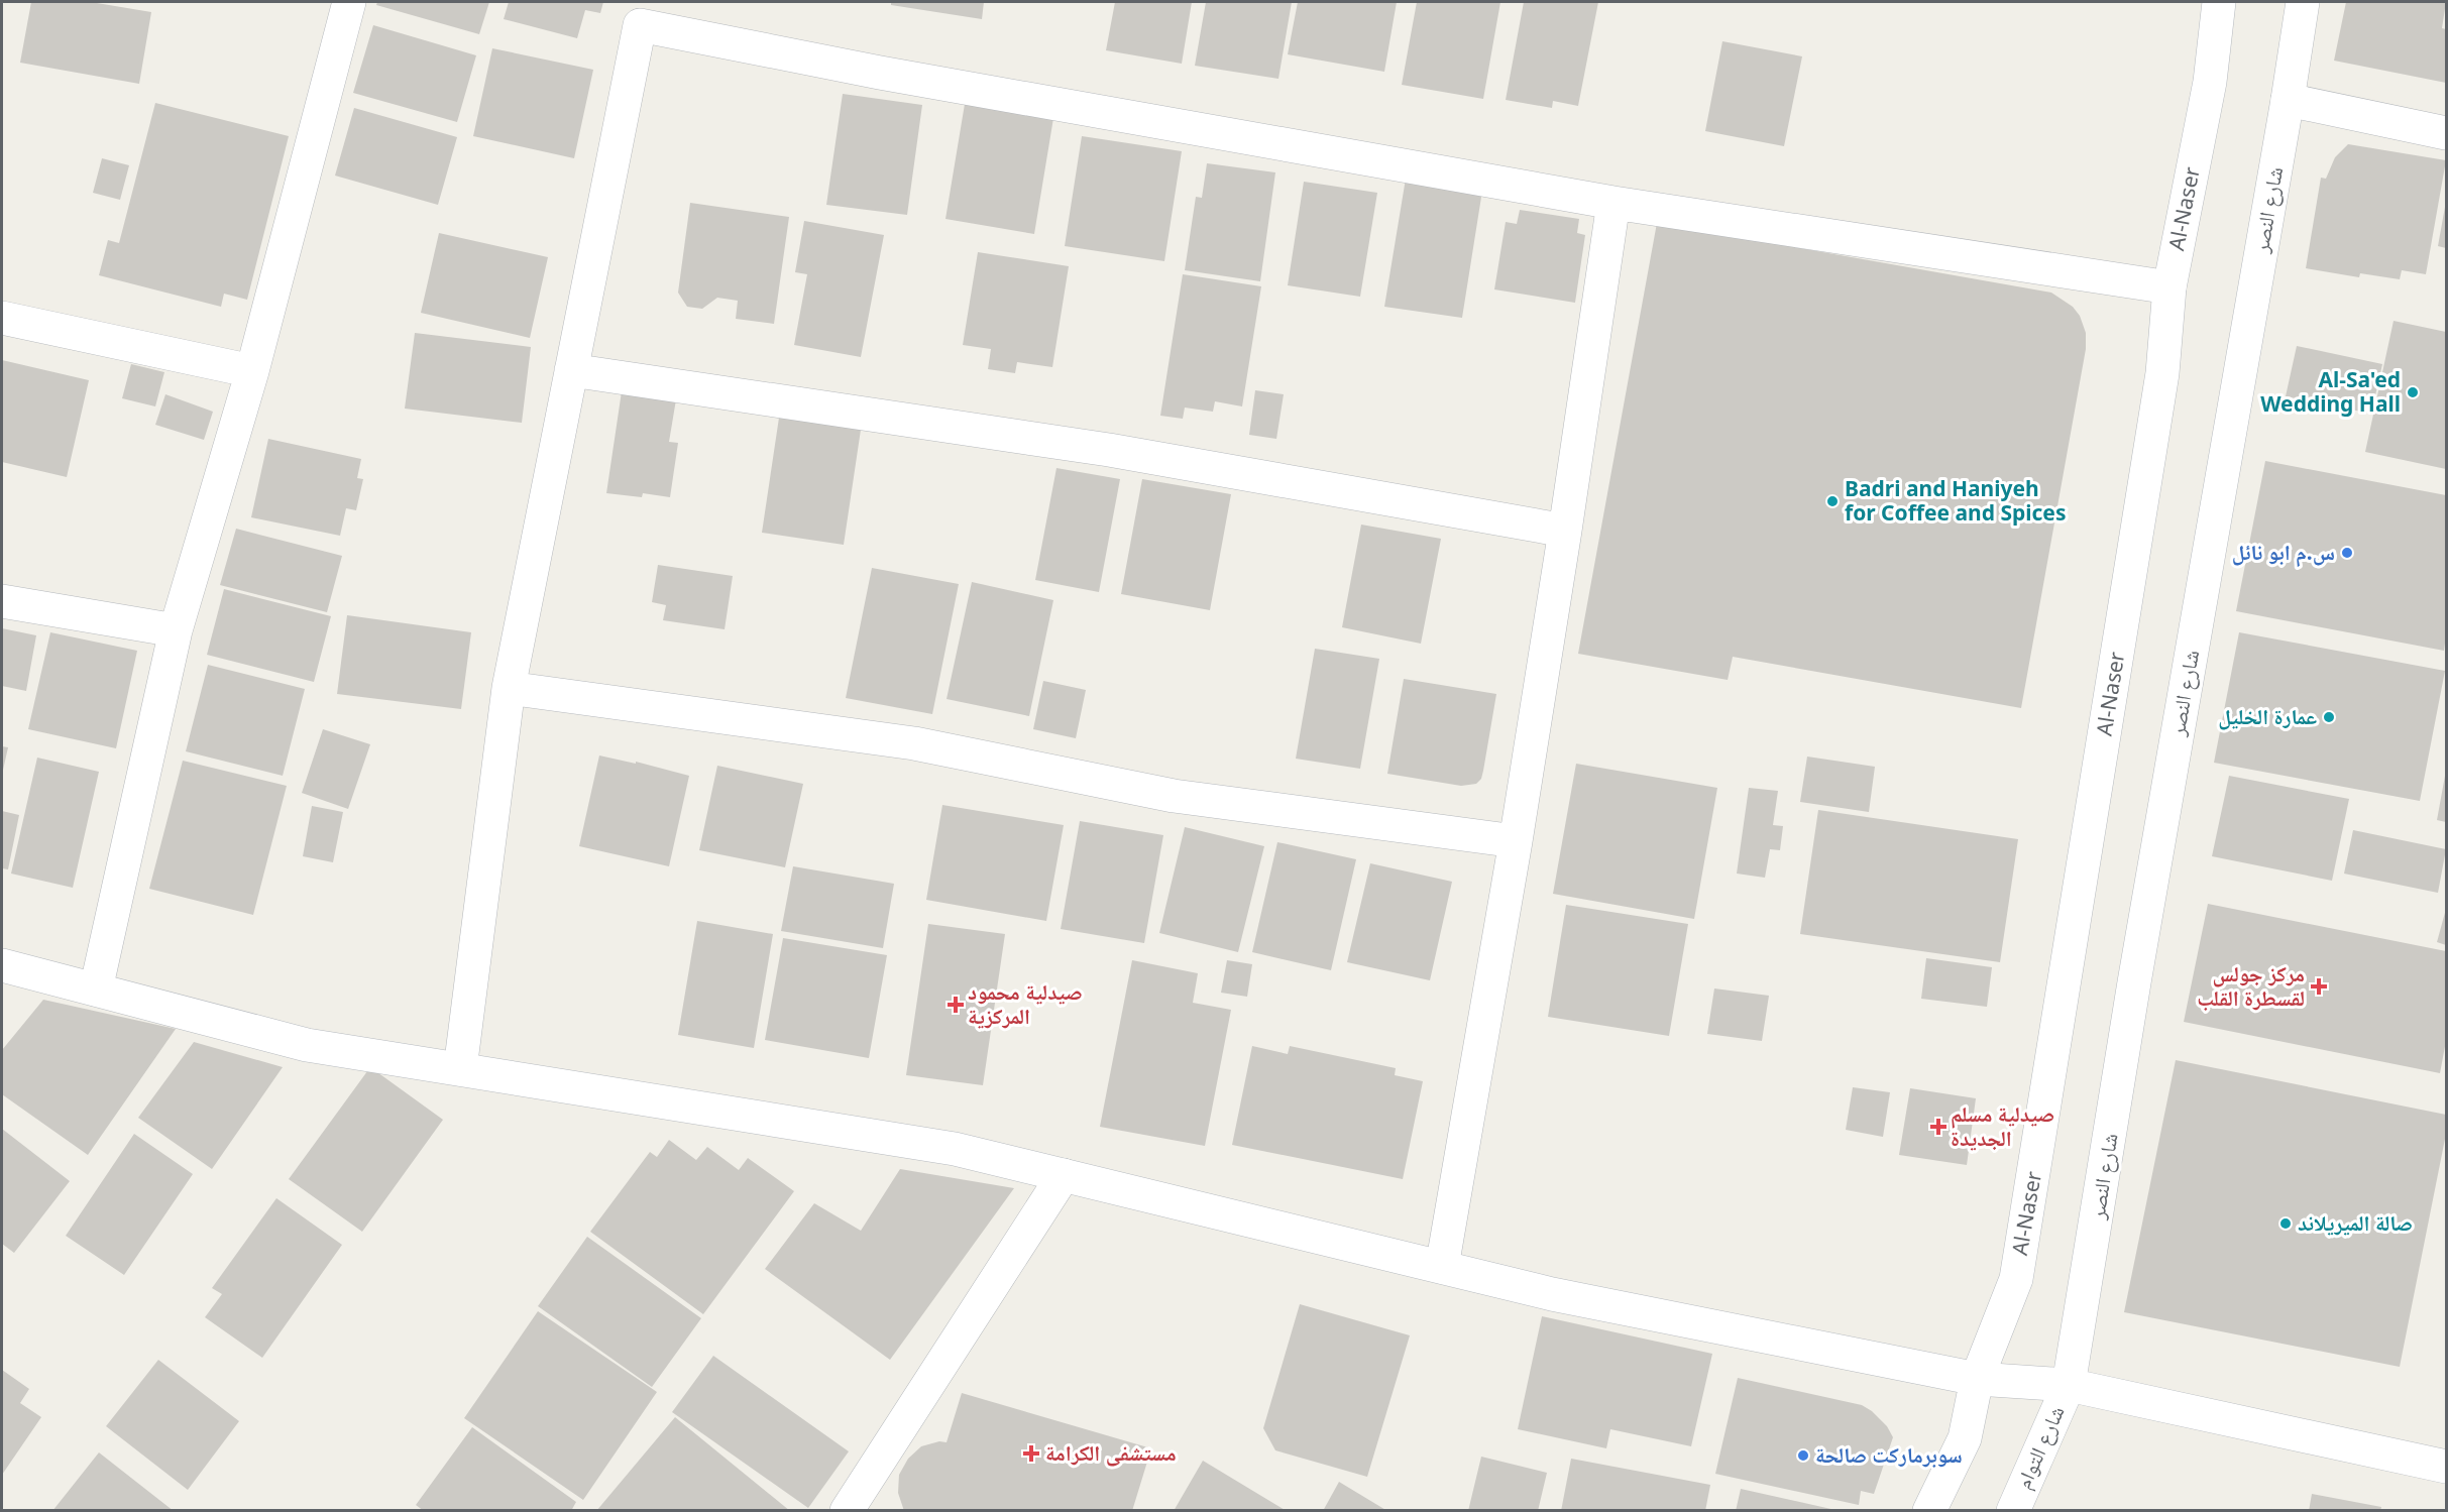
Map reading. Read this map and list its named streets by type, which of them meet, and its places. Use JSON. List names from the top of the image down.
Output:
{
  "streets": {
    "street": ["Al-Naser", "شارع النصر", "شارع التوام"]
  },
  "crossings": [
    ["شارع النصر", "شارع التوام"]
  ],
  "places": {
    "other": [
      "Al-Sa'ed Wedding Hall",
      "Badri and Haniyeh for Coffee and Spices",
      "س.م ابو نائل",
      "عمارة الخليل",
      "صالة الميريلاند",
      "سوبرماركت صالحة"
    ],
    "health": [
      "مركز جولس لقسطرة القلب",
      "صيدلية محمود المركزية",
      "صيدلية مسلم الجديدة",
      "مستشفى الكرامة"
    ]
  }
}
